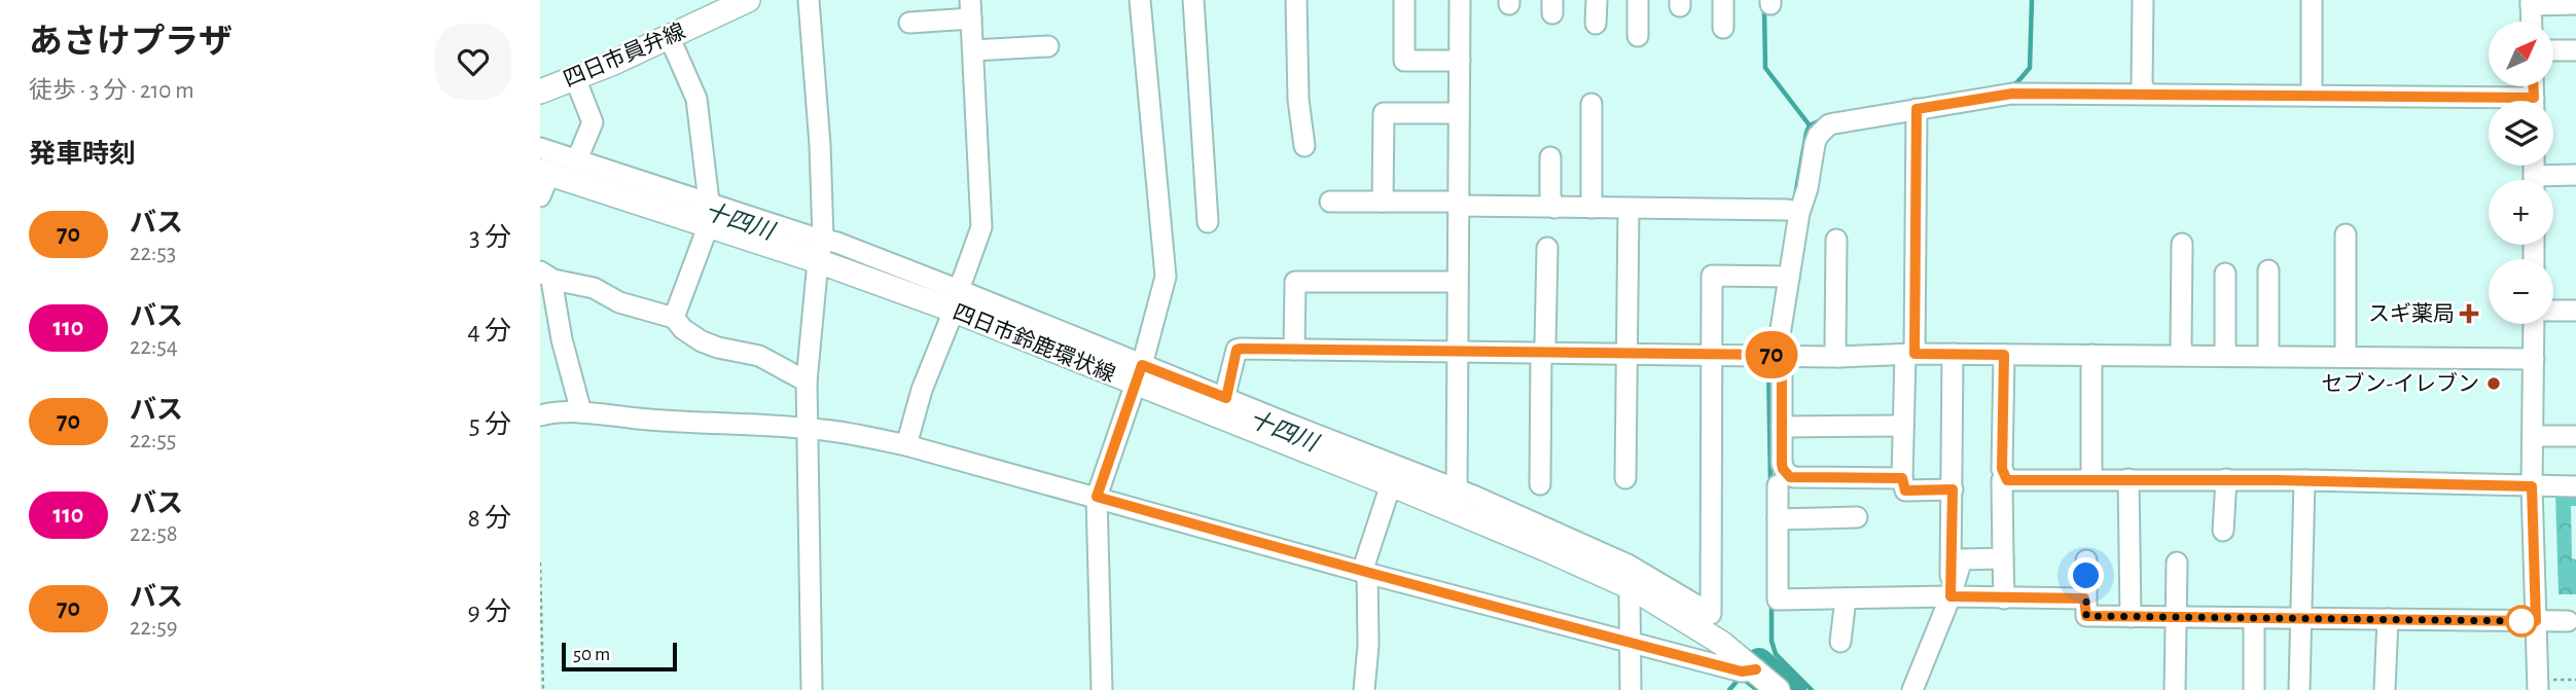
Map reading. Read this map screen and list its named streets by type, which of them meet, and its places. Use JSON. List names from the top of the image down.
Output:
{
  "streets": {
    "main road": ["四日市員弁線", "四日市鈴鹿環状線"]
  },
  "water": ["十四川"],
  "places": {
    "health": ["スギ薬局"],
    "other": ["セブン-イレブン"]
  },
  "lines": ["bus line 70"],
  "scale_bar": "50 m",
  "north": "top right",
  "page": {
    "heading": [
      ["あさけプラザ", "徒歩 · 3 分 · 210 m"],
      "発車時刻"
    ],
    "on_map": "70",
    "map_buttons": ["+", "−"],
    "list": [
      {
        "mark": "70",
        "name": "バス",
        "note": "22:53",
        "value": "3 分"
      },
      {
        "mark": "110",
        "name": "バス",
        "note": "22:54",
        "value": "4 分"
      },
      {
        "mark": "70",
        "name": "バス",
        "note": "22:55",
        "value": "5 分"
      },
      {
        "mark": "110",
        "name": "バス",
        "note": "22:58",
        "value": "8 分"
      },
      {
        "mark": "70",
        "name": "バス",
        "note": "22:59",
        "value": "9 分"
      }
    ],
    "scale": "50 m"
  }
}
